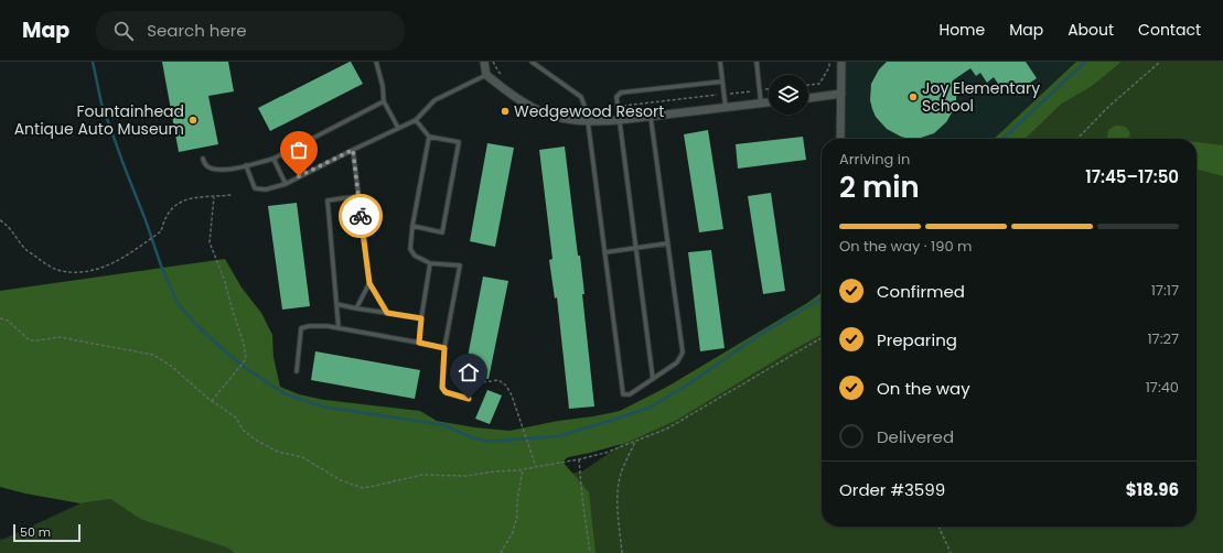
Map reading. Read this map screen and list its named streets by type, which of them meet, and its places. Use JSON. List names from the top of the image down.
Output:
{
  "places": ["Joy Elementary School", "Wedgewood Resort", "Fountainhead Antique Auto Museum"],
  "scale_bar": "50 m",
  "page": {
    "header": "Map",
    "search": "Search here",
    "nav": [
      "Home",
      "Map",
      "About",
      "Contact"
    ],
    "heading": ["2 min", "Arriving in", "17:45–17:50"],
    "panel": ["Order #3599", "$18.96"],
    "bar": "On the way · 190 m",
    "list": [
      ["Confirmed", "17:17"],
      ["Preparing", "17:27"],
      ["On the way", "17:40"],
      "Delivered"
    ],
    "scale": "50 m"
  }
}
